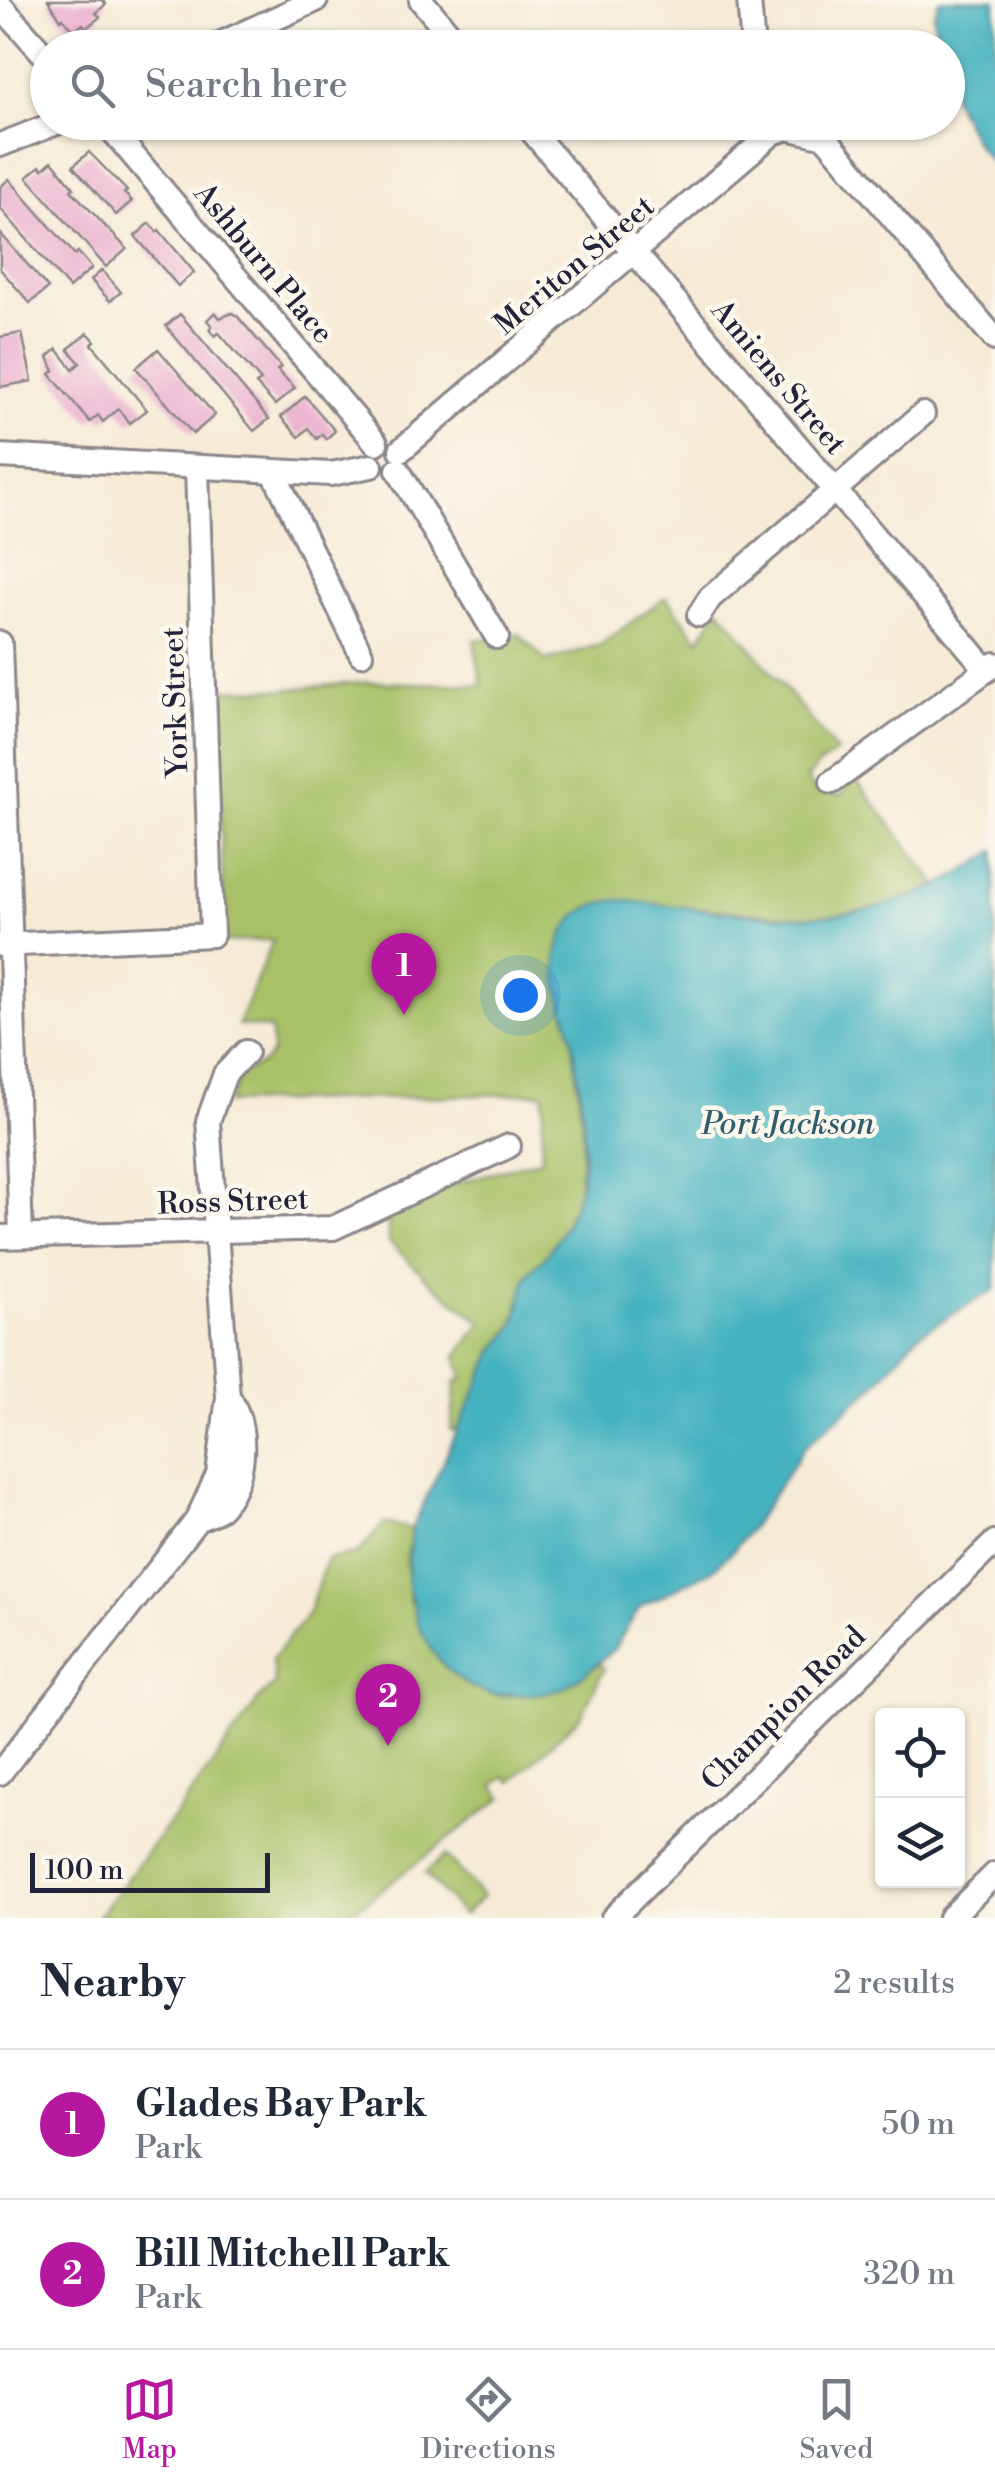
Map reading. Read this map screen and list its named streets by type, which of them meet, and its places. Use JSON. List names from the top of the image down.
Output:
{
  "streets": {
    "street": [
      "Ashburn Place",
      "Meriton Street",
      "Amiens Street",
      "York Street",
      "Ross Street",
      "Champion Road"
    ]
  },
  "crossings": [
    ["Meriton Street", "Amiens Street"]
  ],
  "water": ["Port Jackson"],
  "scale_bar": "100 m",
  "page": {
    "search": "Search here",
    "pins": ["1", "2"],
    "scale": "100 m",
    "heading": ["Nearby", "2 results"],
    "list": [
      {
        "mark": "1",
        "name": "Glades Bay Park",
        "note": "Park",
        "value": "50 m"
      },
      {
        "mark": "2",
        "name": "Bill Mitchell Park",
        "note": "Park",
        "value": "320 m"
      }
    ],
    "nav": ["Map", "Directions", "Saved"]
  }
}
